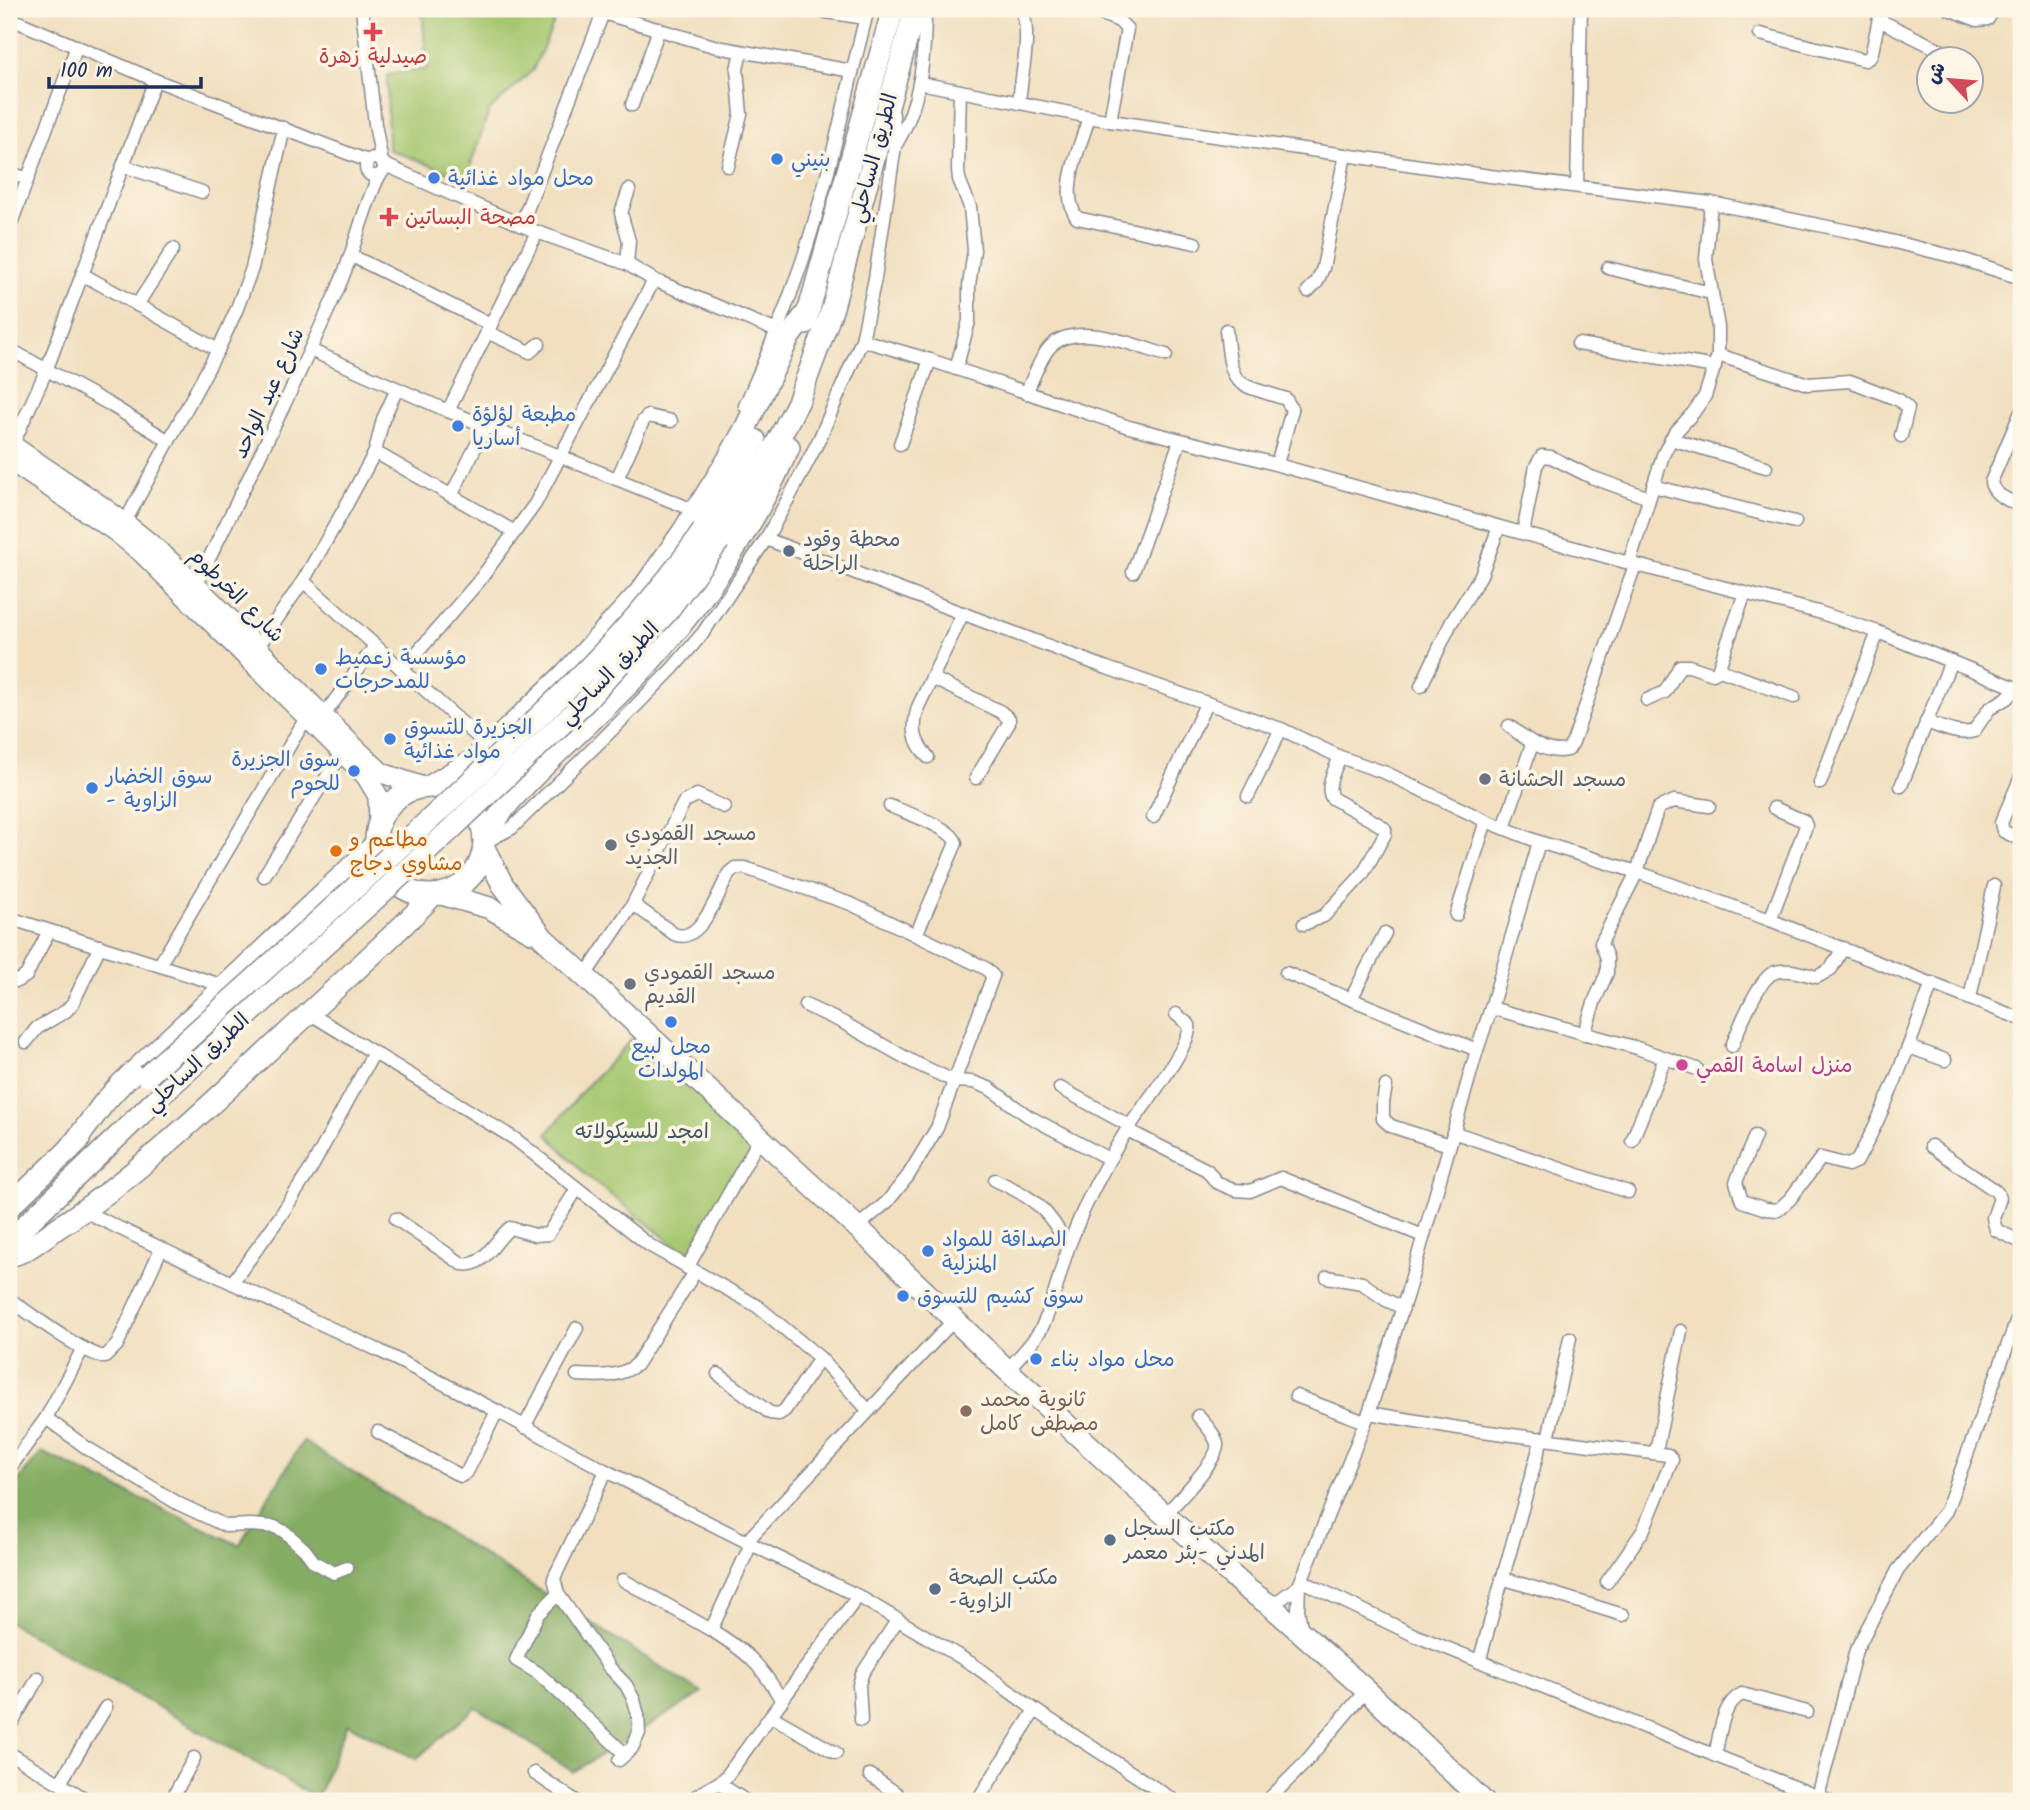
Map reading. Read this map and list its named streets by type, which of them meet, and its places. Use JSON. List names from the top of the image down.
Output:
{
  "streets": {
    "highway": ["الطريق الساحلي"],
    "main road": ["شارع الخرطوم"],
    "street": ["شارع عبد الواحد"]
  },
  "crossings": [
    ["شارع عبد الواحد", "شارع الخرطوم"]
  ],
  "parks": ["امجد للسيكولاته"],
  "places": {
    "health": ["صيدلية زهرة", "مصحة البساتين"],
    "other": [
      "بنيني",
      "محل مواد غذائية",
      "مطبعة لؤلؤة أساريا",
      "محطة وقود الراحلة",
      "مؤسسة زعميط للمدحرجات",
      "الجزيرة للتسوق مواد غذائية",
      "سوق الجزيرة للحوم",
      "مسجد الحشانة",
      "سوق الخضار - الزاوية",
      "مسجد القمودي الجديد",
      "مطاعم و مشاوي دجاج",
      "مسجد القمودي القديم",
      "محل لبيع المولدات",
      "منزل اسامة القمي",
      "الصداقة للمواد المنزلية",
      "سوق كشيم للتسوق",
      "محل مواد بناء",
      "ثانوية محمد مصطفى كامل",
      "مكتب السجل المدني -بئر معمر",
      "مكتب الصحة -الزاوية"
    ]
  },
  "scale_bar": "100 m",
  "north": "top left"
}
